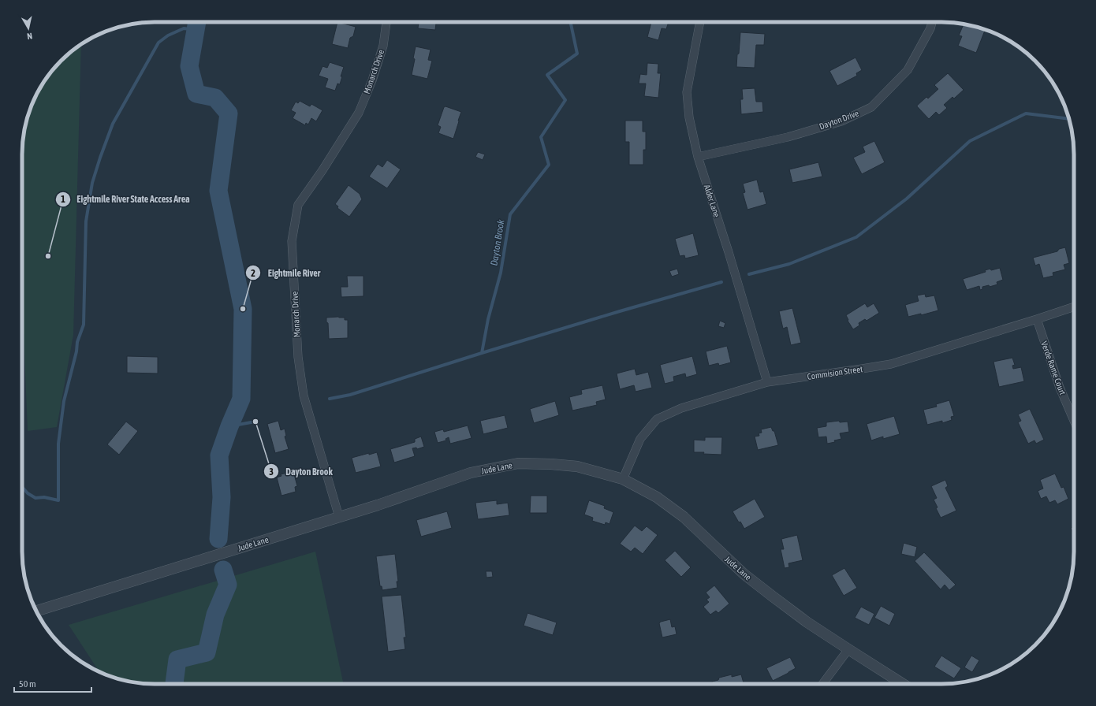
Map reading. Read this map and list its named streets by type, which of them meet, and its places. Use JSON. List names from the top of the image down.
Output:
{
  "streets": {
    "street": [
      "Monarch Drive",
      "Dayton Drive",
      "Alder Lane",
      "Verde Rame Court",
      "Commision Street",
      "Jude Lane"
    ]
  },
  "crossings": [
    ["Monarch Drive", "Jude Lane"],
    ["Dayton Drive", "Alder Lane"],
    ["Alder Lane", "Commision Street"],
    ["Verde Rame Court", "Commision Street"],
    ["Commision Street", "Jude Lane"]
  ],
  "water": ["Dayton Brook"],
  "places": ["Eightmile River State Access Area", "Eightmile River", "Dayton Brook"],
  "scale_bar": "50 m",
  "north": "bottom"
}
